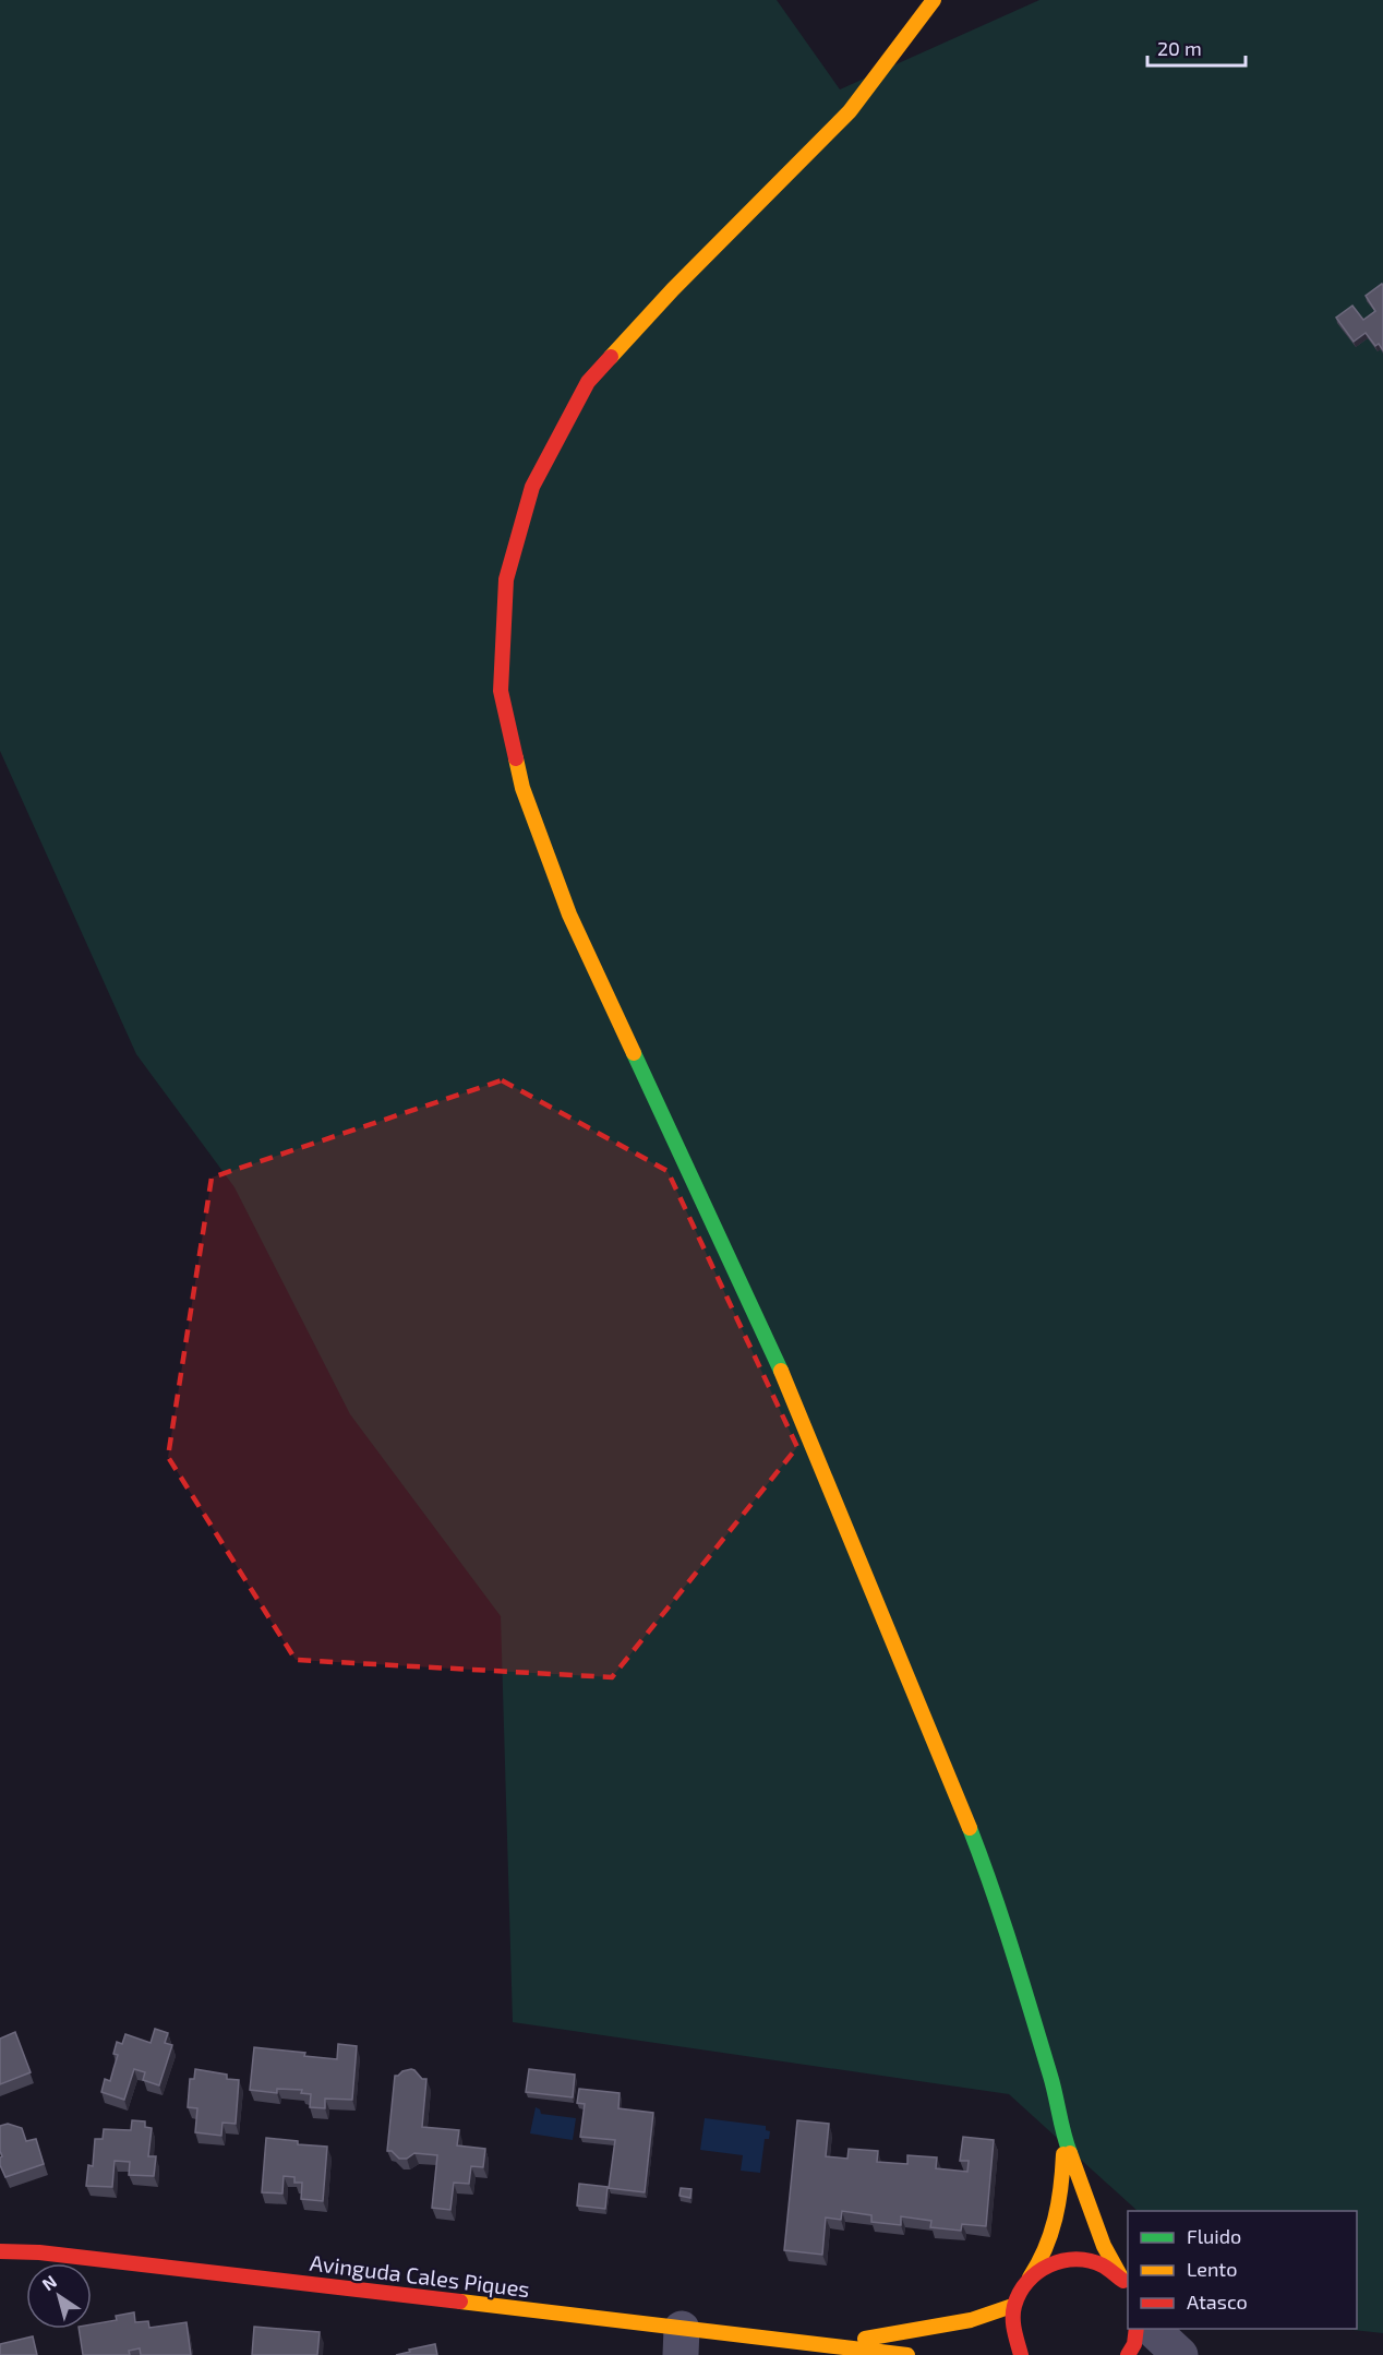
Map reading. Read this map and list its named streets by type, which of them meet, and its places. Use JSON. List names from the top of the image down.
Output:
{
  "streets": {
    "street": ["Avinguda Cales Piques"]
  },
  "legend": ["Fluido", "Lento", "Atasco"],
  "scale_bar": "20 m",
  "north": "top left"
}
